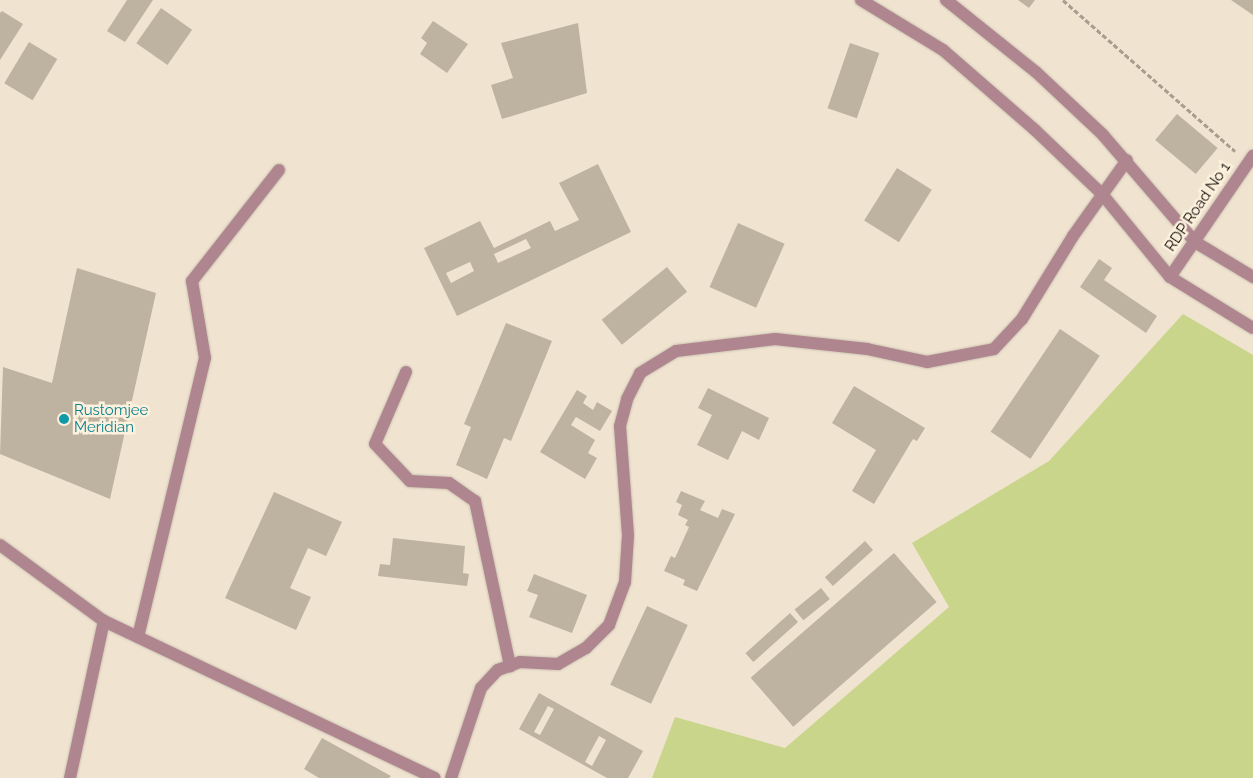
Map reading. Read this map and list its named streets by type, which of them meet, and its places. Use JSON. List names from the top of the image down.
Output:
{
  "streets": {
    "street": ["RDP Road No 1"]
  },
  "places": ["Rustomjee Meridian"]
}
